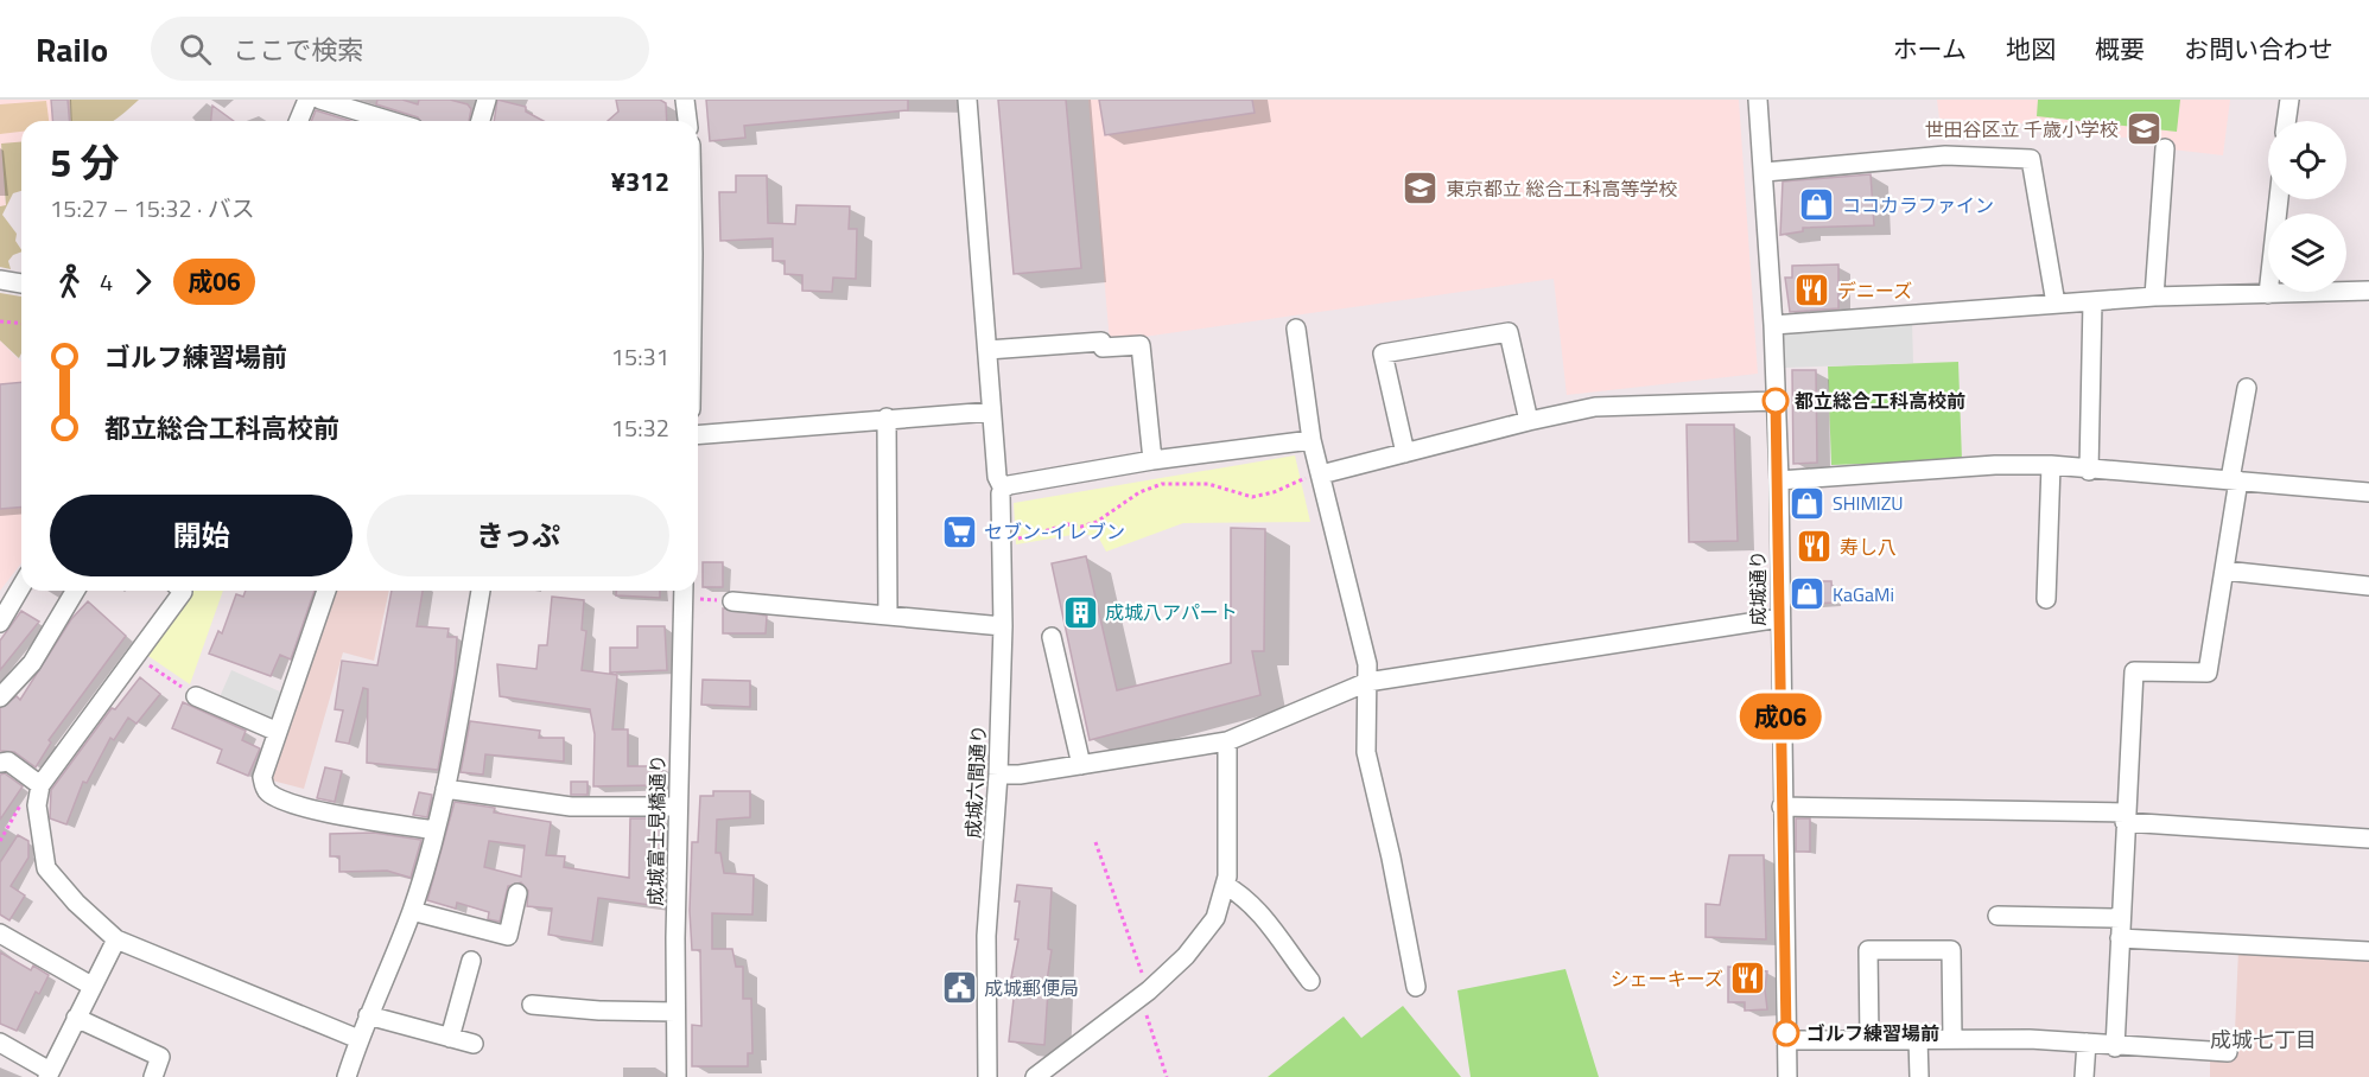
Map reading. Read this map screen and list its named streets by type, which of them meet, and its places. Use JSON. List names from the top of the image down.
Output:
{
  "streets": {
    "street": ["成城通り", "成城六間通り", "成城富士見橋通り"]
  },
  "districts": ["成城七丁目"],
  "places": {
    "school or university": ["世田谷区立 千歳小学校", "東京都立 総合工科高等学校"],
    "shop": ["ココカラファイン", "SHIMIZU", "KaGaMi"],
    "restaurant": ["デニーズ", "寿し八", "シェーキーズ"],
    "other": ["都立総合工科高校前", "ゴルフ練習場前"],
    "supermarket": ["セブン-イレブン"],
    "building": ["成城八アパート"],
    "public building": ["成城郵便局"]
  },
  "lines": ["bus line 成06"],
  "page": {
    "header": "Railo",
    "search": "ここで検索",
    "nav": [
      "ホーム",
      "地図",
      "概要",
      "お問い合わせ"
    ],
    "on_map": "成06",
    "heading": ["5 分", "15:27 – 15:32 · バス", "¥312"],
    "legs": ["4", "成06"],
    "list": [
      {
        "name": "ゴルフ練習場前",
        "value": "15:31"
      },
      {
        "name": "都立総合工科高校前",
        "value": "15:32"
      }
    ],
    "buttons": ["開始", "きっぷ"]
  }
}
